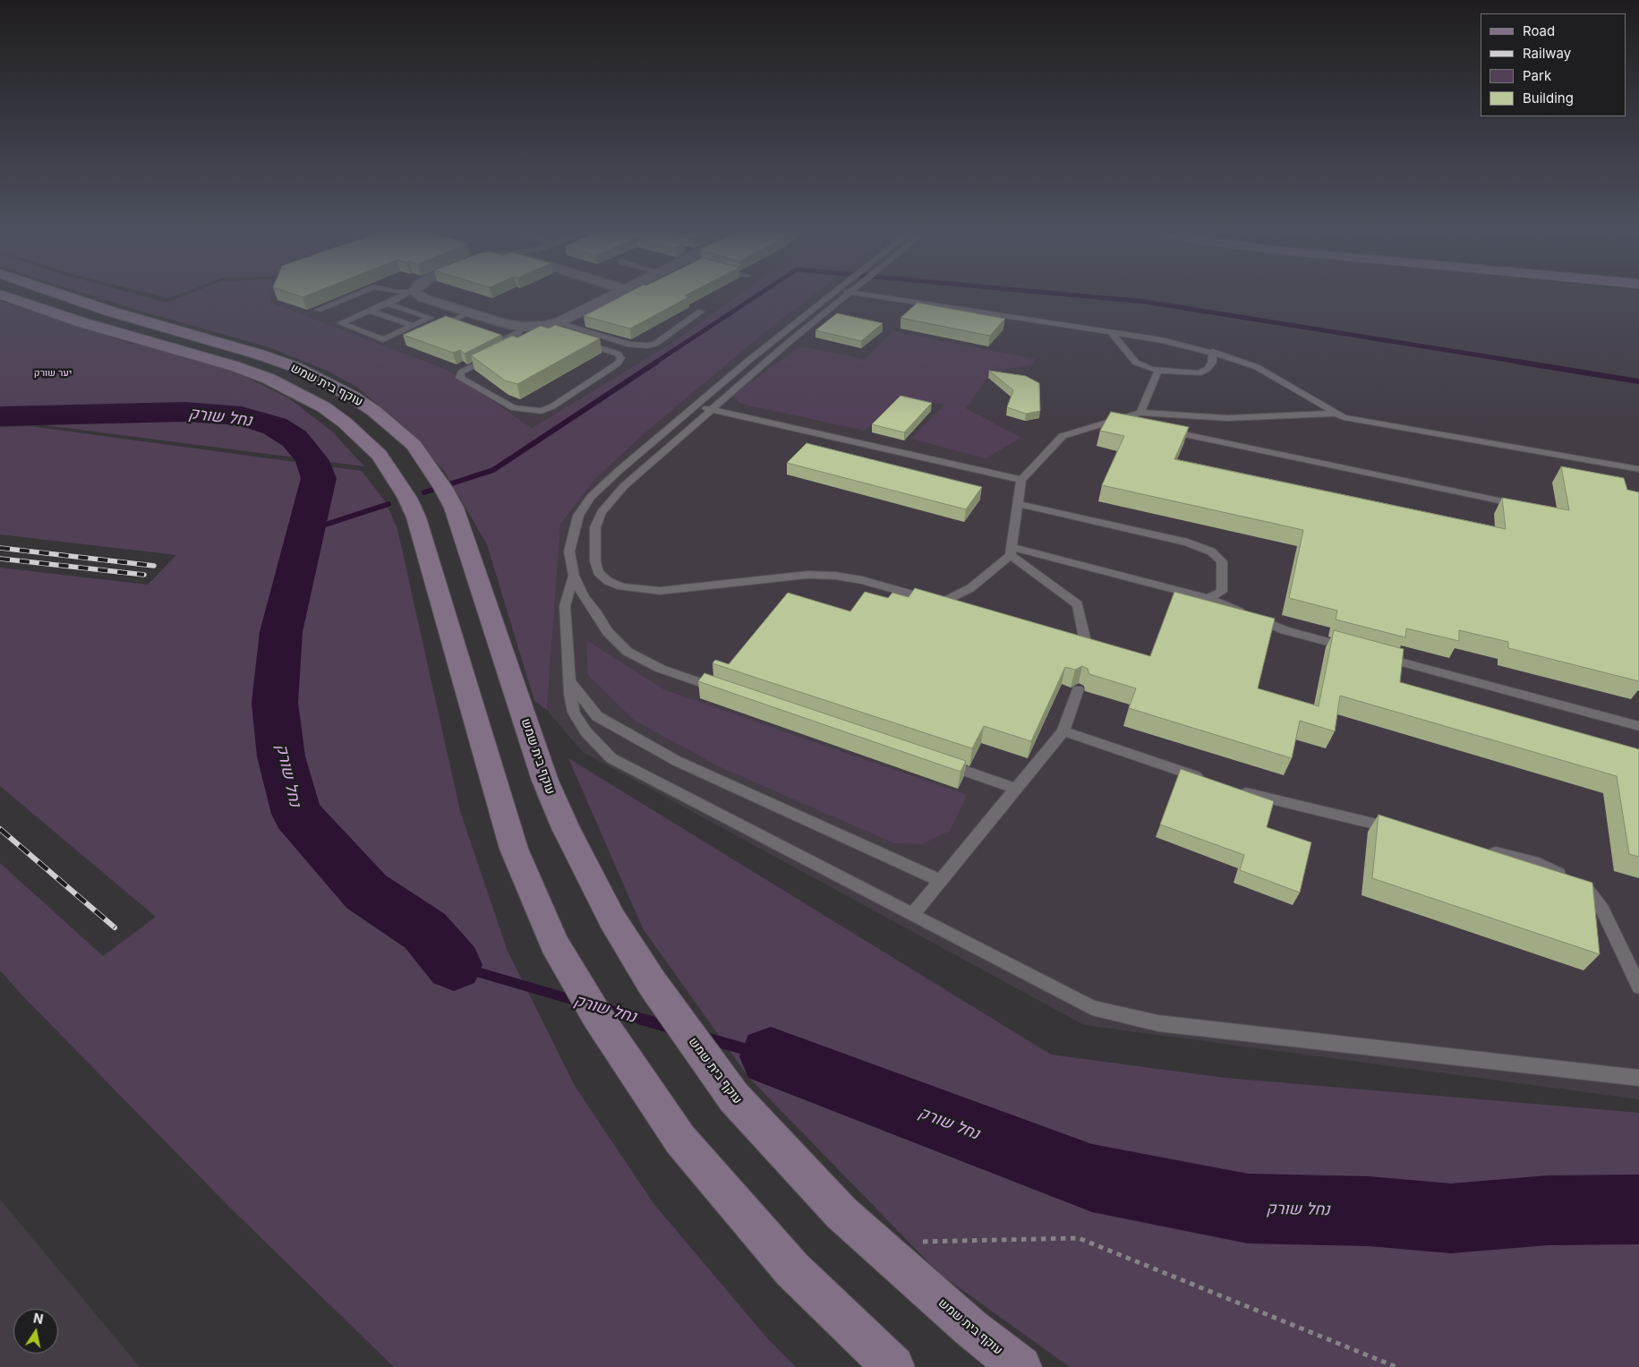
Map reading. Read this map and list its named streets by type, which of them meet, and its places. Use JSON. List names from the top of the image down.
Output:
{
  "streets": {
    "main road": ["עוקף בית שמש"]
  },
  "water": ["נחל שורק"],
  "parks": ["יער שורק"],
  "legend": [
    "Road",
    "Railway",
    "Park",
    "Building"
  ],
  "north": "top"
}
